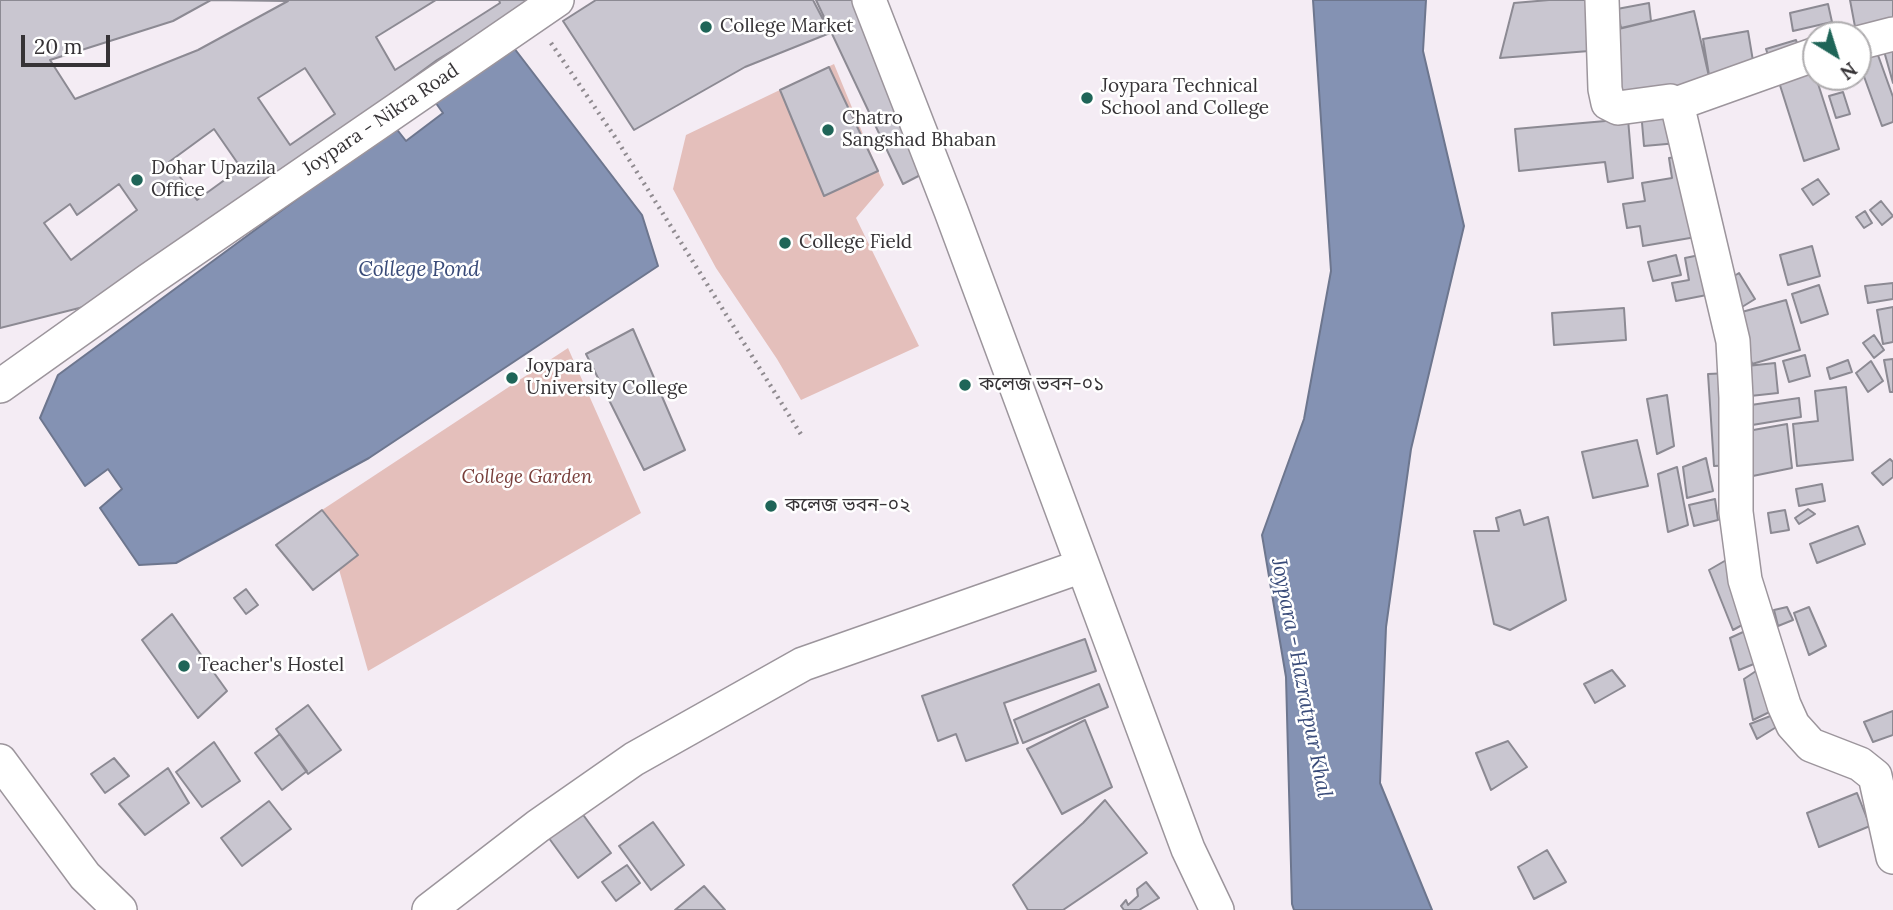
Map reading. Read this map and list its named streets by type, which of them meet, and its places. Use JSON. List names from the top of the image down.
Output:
{
  "streets": {
    "street": ["Joypara - Nikra Road"]
  },
  "water": ["College Pond", "Joypara - Hazratpur Khal"],
  "parks": ["College Garden"],
  "places": [
    "College Market",
    "Joypara Technical School and College",
    "Chatro Sangshad Bhaban",
    "Dohar Upazila Office",
    "College Field",
    "Joypara University College",
    "কলেজ ভবন-০১",
    "কলেজ ভবন-০২",
    "Teacher's Hostel"
  ],
  "scale_bar": "20 m",
  "north": "bottom right"
}
